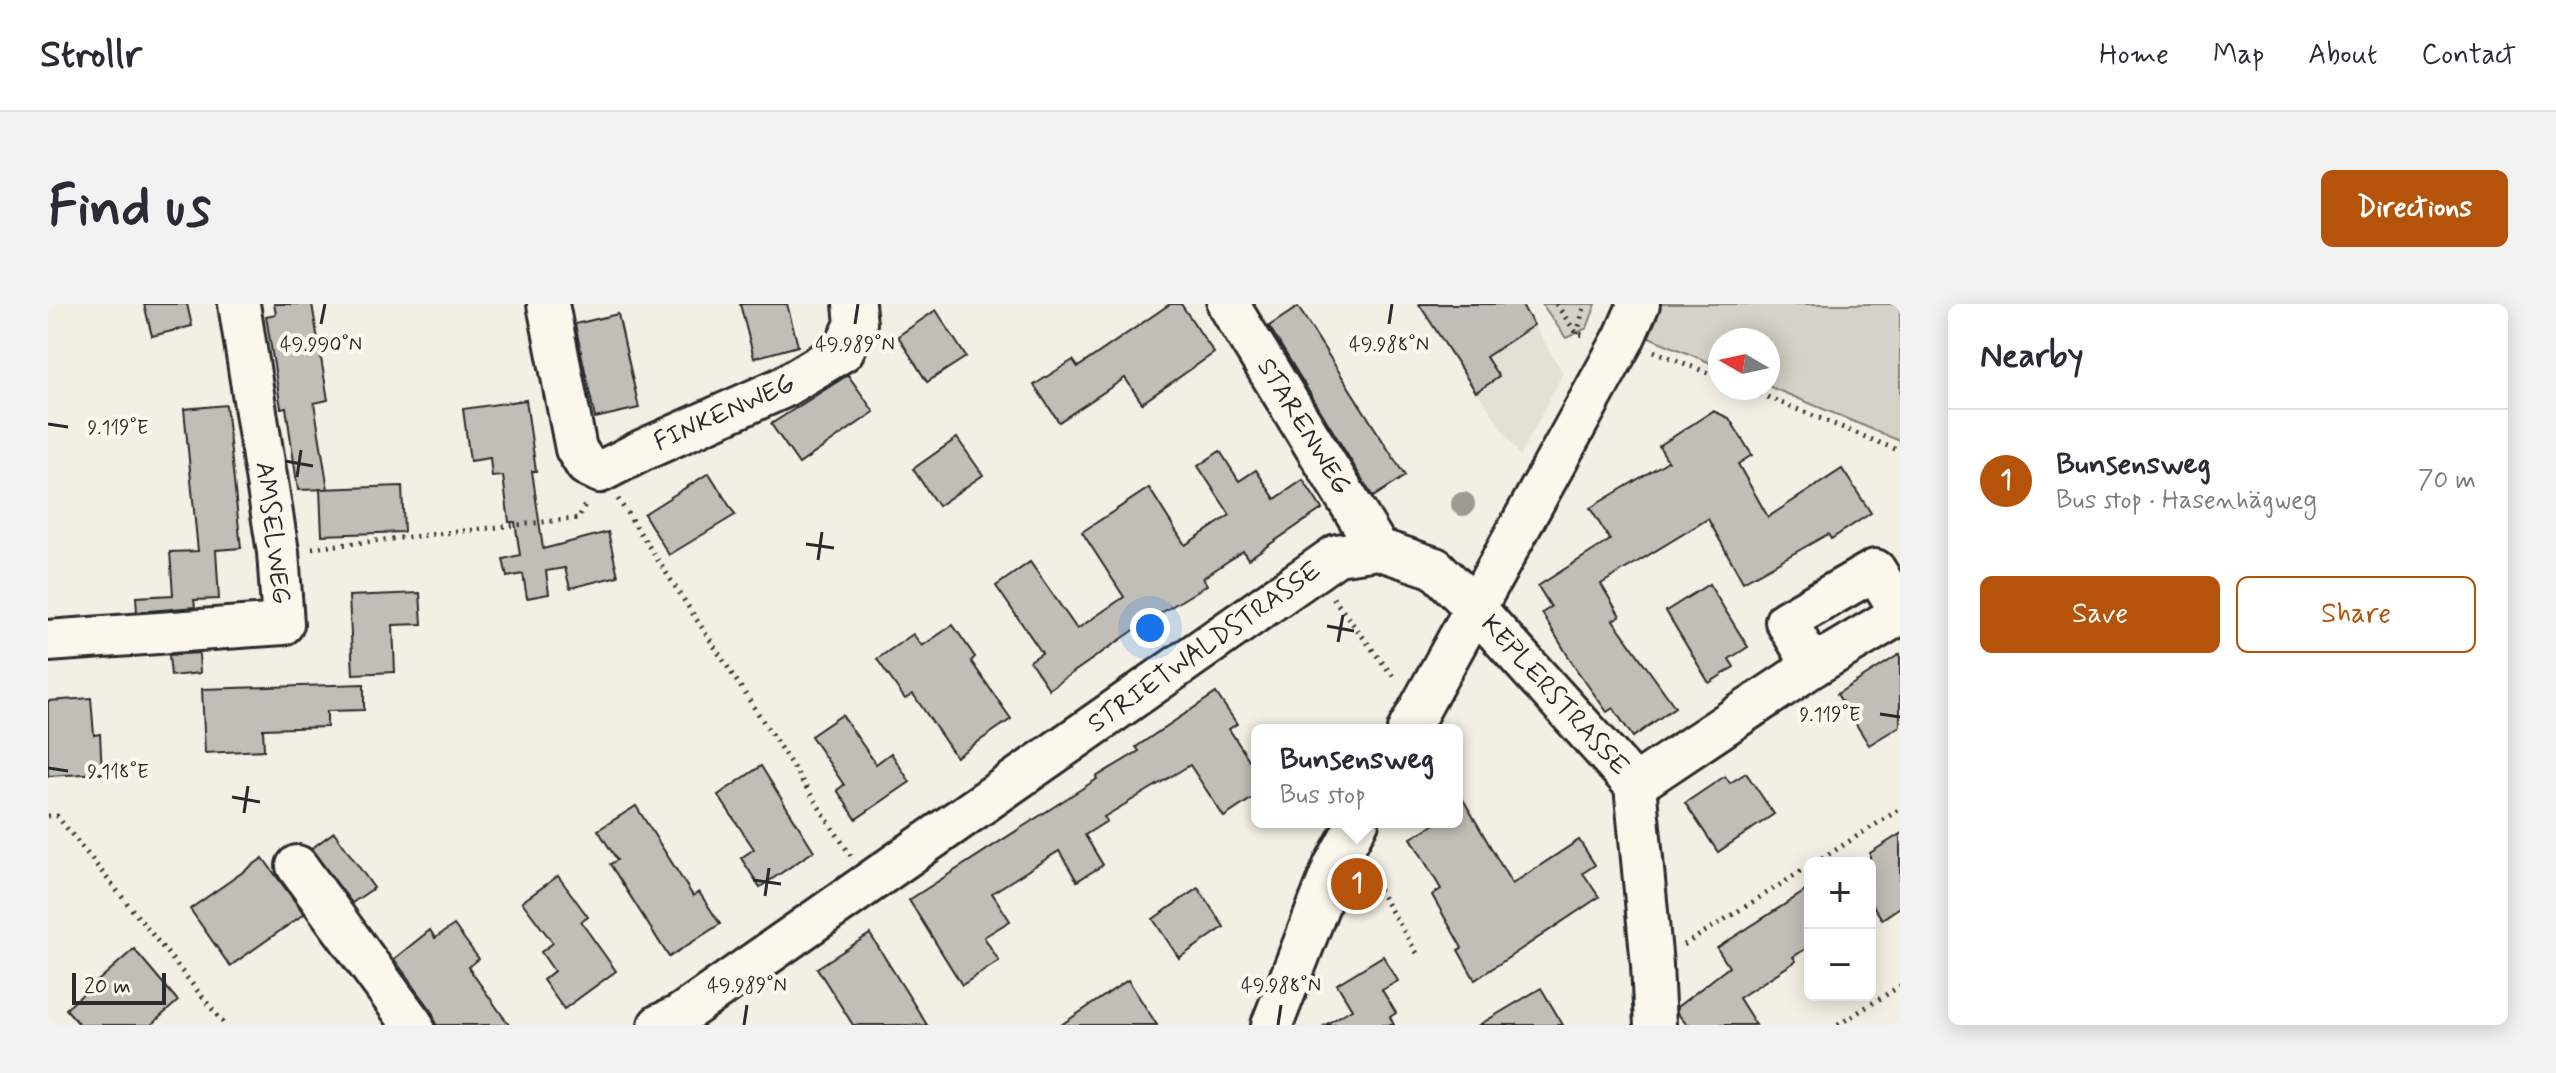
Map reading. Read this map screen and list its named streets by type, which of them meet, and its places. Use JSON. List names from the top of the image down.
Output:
{
  "streets": {
    "street": [
      "FINKENWEG",
      "STARENWEG",
      "AMSELWEG",
      "STRIETWALDSTRASSE",
      "KEPLERSTRASSE"
    ]
  },
  "crossings": [
    ["STARENWEG", "STRIETWALDSTRASSE"],
    ["STRIETWALDSTRASSE", "KEPLERSTRASSE"]
  ],
  "scale_bar": "20 m",
  "north": "left",
  "page": {
    "header": "Strollr",
    "nav": [
      "Home",
      "Map",
      "About",
      "Contact"
    ],
    "buttons": [
      "Directions",
      ["Save", "Share"]
    ],
    "title": "Find us",
    "heading": "Nearby",
    "list": [
      {
        "mark": "1",
        "name": "Bunsensweg",
        "note": "Bus stop · Hasenhägweg",
        "value": "70 m"
      }
    ],
    "popup": ["Bunsensweg", "Bus stop"],
    "pins": "1",
    "map_buttons": ["+", "−"],
    "scale": "20 m"
  },
  "coordinates": [
    "49.990°N",
    "49.989°N",
    "49.988°N",
    "9.119°E",
    "9.118°E"
  ]
}
